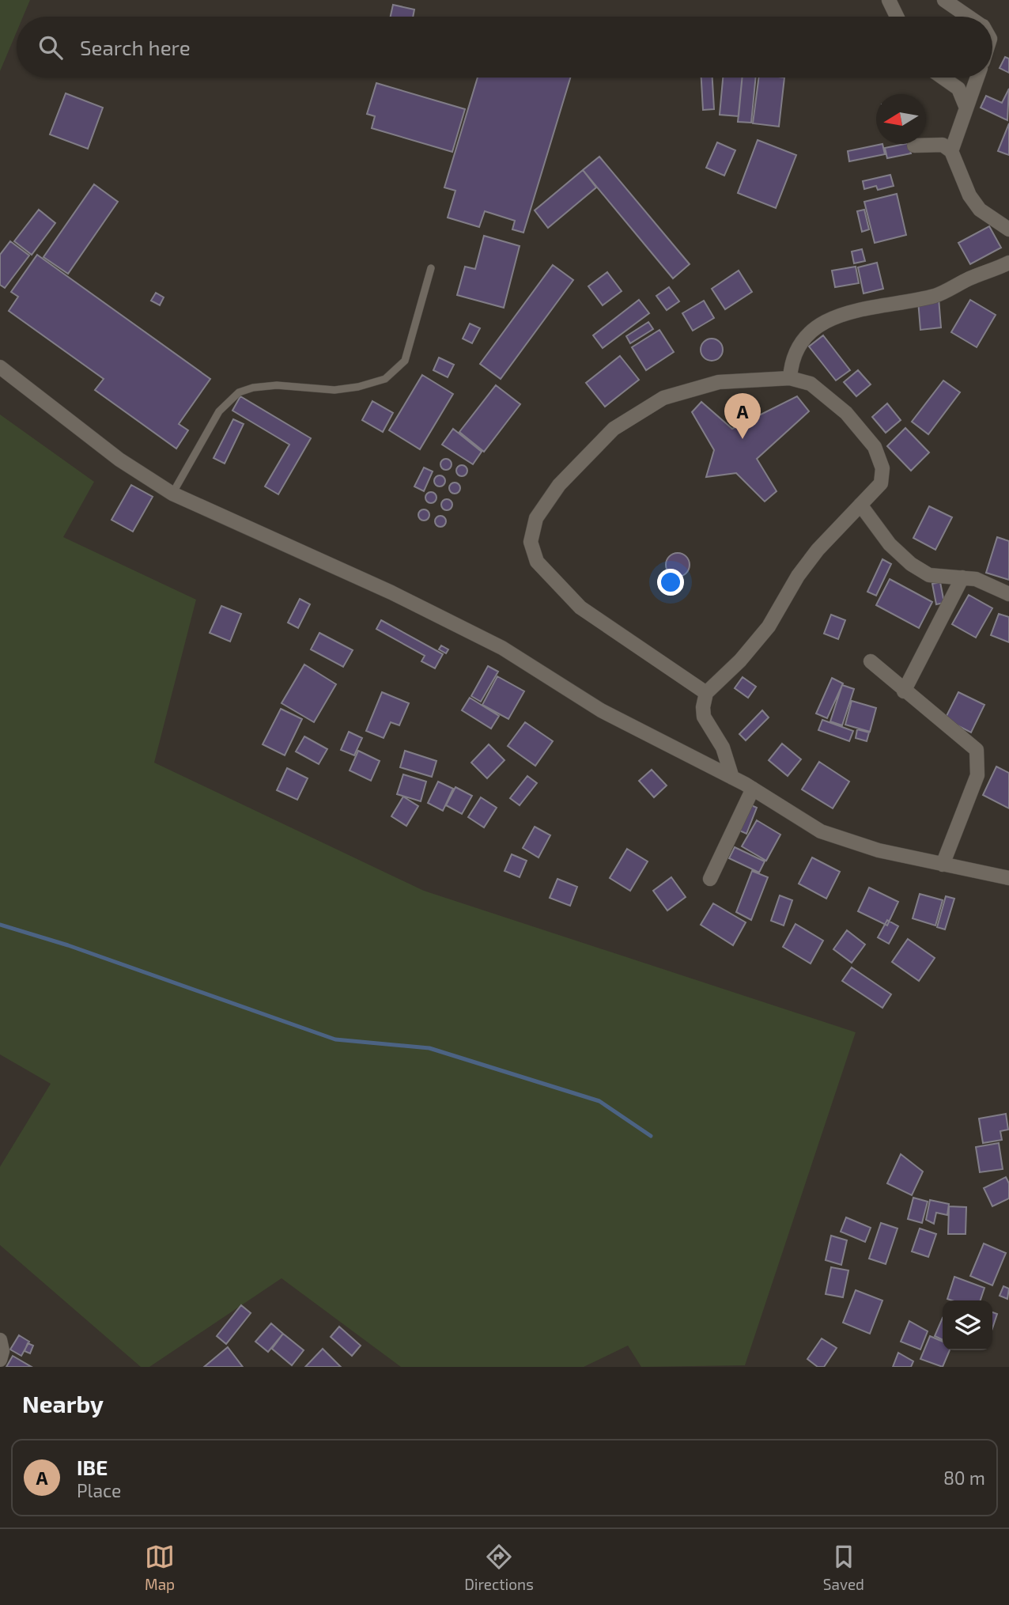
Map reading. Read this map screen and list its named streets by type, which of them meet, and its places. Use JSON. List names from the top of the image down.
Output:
{
  "north": "left",
  "page": {
    "search": "Search here",
    "pins": "A",
    "heading": "Nearby",
    "list": [
      {
        "mark": "A",
        "name": "IBE",
        "note": "Place",
        "value": "80 m"
      }
    ],
    "nav": ["Map", "Directions", "Saved"]
  }
}
